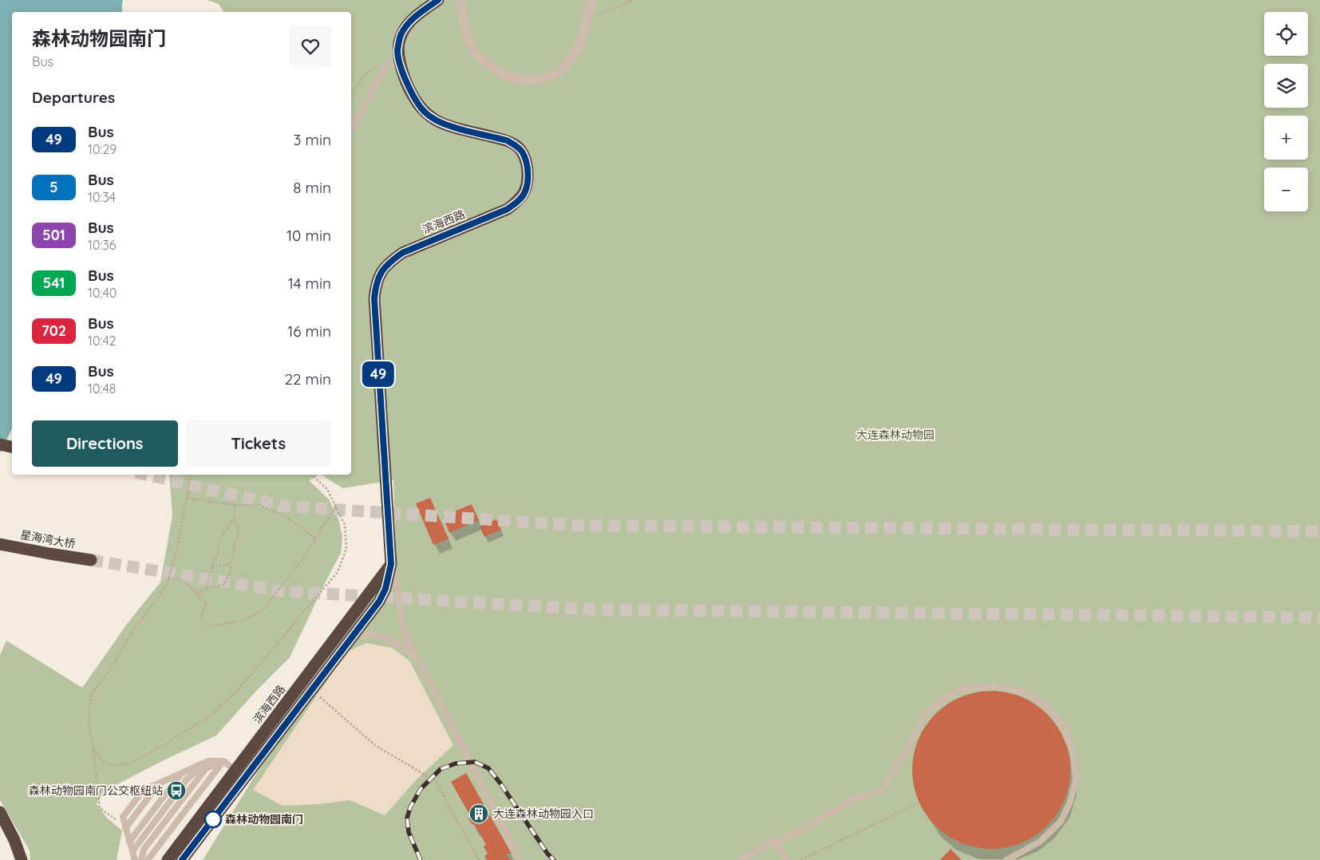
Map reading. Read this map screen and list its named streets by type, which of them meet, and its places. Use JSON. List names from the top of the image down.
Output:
{
  "streets": {
    "highway": ["滨海西路", "星海湾大桥"]
  },
  "parks": ["大连森林动物园"],
  "places": {
    "bus stop": ["森林动物园南门公交枢纽站"],
    "building": ["大连森林动物园入口"],
    "other": ["森林动物园南门"]
  },
  "lines": ["bus line 49"],
  "page": {
    "on_map": "49",
    "map_buttons": ["+", "−"],
    "heading": [
      ["森林动物园南门", "Bus"],
      "Departures"
    ],
    "list": [
      {
        "mark": "49",
        "name": "Bus",
        "note": "10:29",
        "value": "3 min"
      },
      {
        "mark": "5",
        "name": "Bus",
        "note": "10:34",
        "value": "8 min"
      },
      {
        "mark": "501",
        "name": "Bus",
        "note": "10:36",
        "value": "10 min"
      },
      {
        "mark": "541",
        "name": "Bus",
        "note": "10:40",
        "value": "14 min"
      },
      {
        "mark": "702",
        "name": "Bus",
        "note": "10:42",
        "value": "16 min"
      },
      {
        "mark": "49",
        "name": "Bus",
        "note": "10:48",
        "value": "22 min"
      }
    ],
    "buttons": ["Directions", "Tickets"]
  }
}
